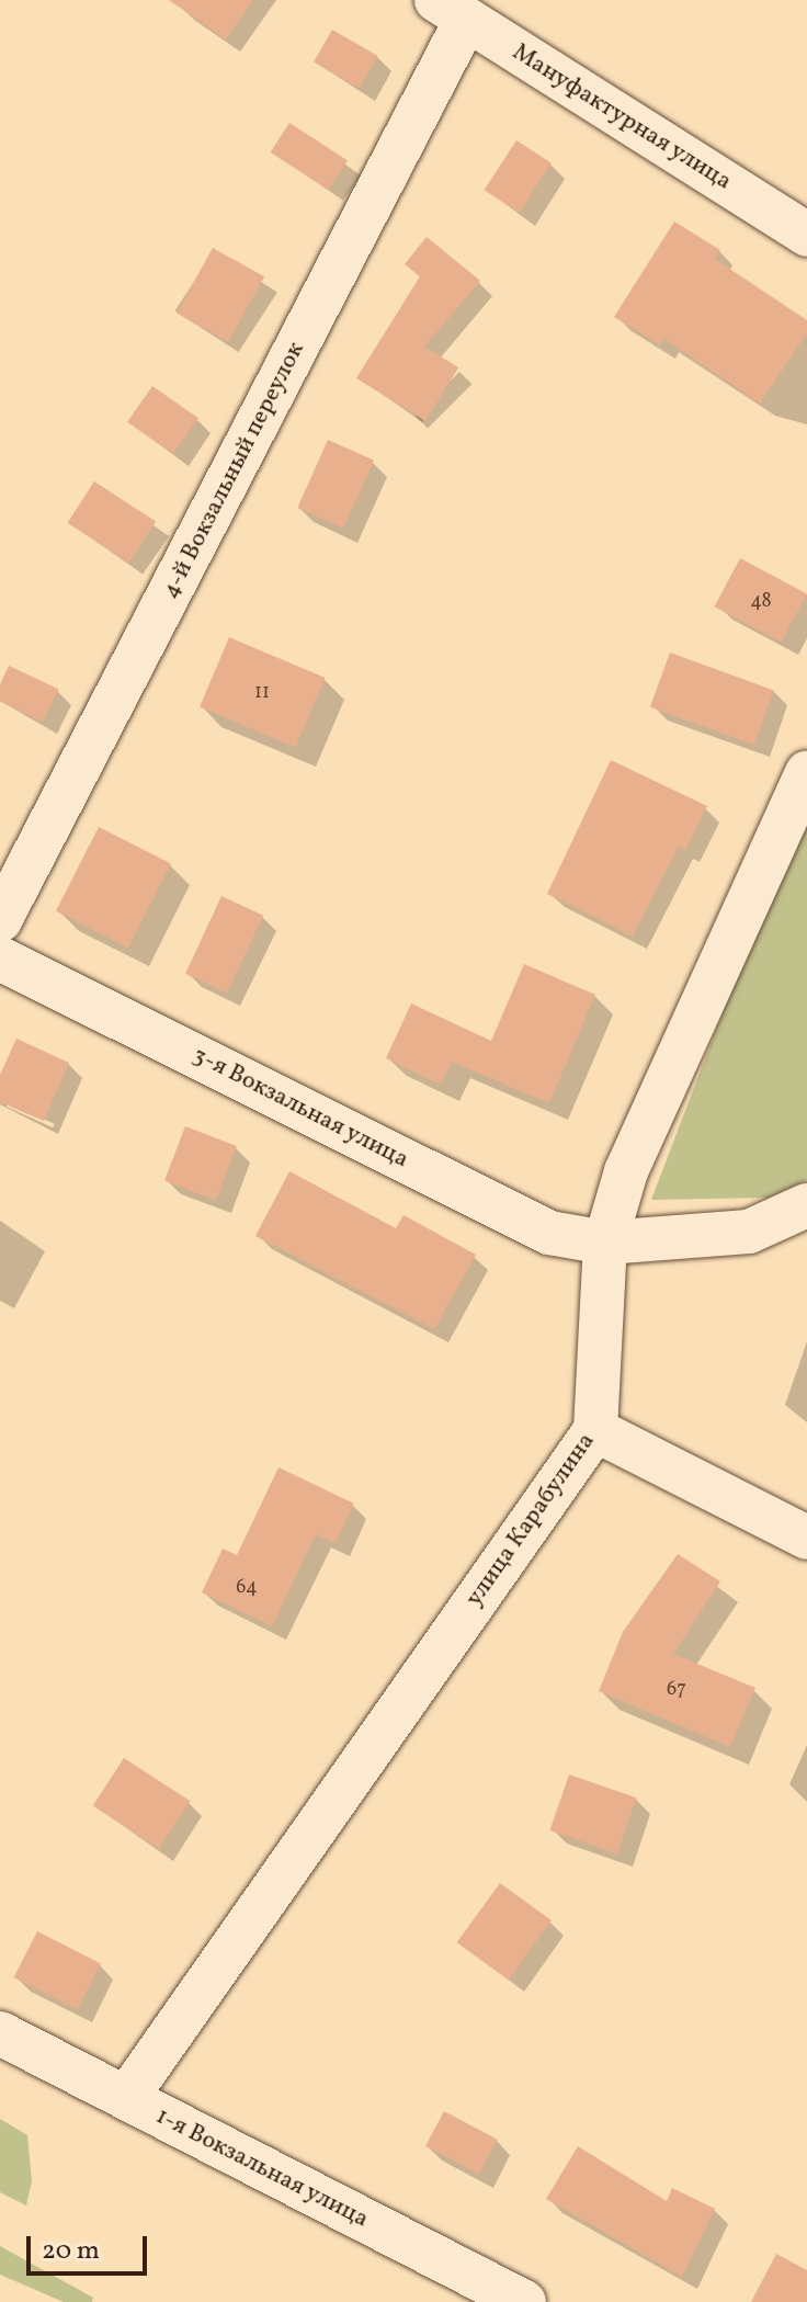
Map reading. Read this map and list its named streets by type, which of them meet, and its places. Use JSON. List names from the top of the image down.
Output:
{
  "streets": {
    "street": [
      "Мануфактурная улица",
      "4-й Вокзальный переулок",
      "3-я Вокзальная улица",
      "улица Карабулина",
      "1-я Вокзальная улица"
    ]
  },
  "crossings": [
    ["Мануфактурная улица", "4-й Вокзальный переулок"],
    ["3-я Вокзальная улица", "улица Карабулина"],
    ["улица Карабулина", "1-я Вокзальная улица"]
  ],
  "house_numbers": [
    "48",
    "11",
    "64",
    "67"
  ],
  "scale_bar": "20 m"
}
